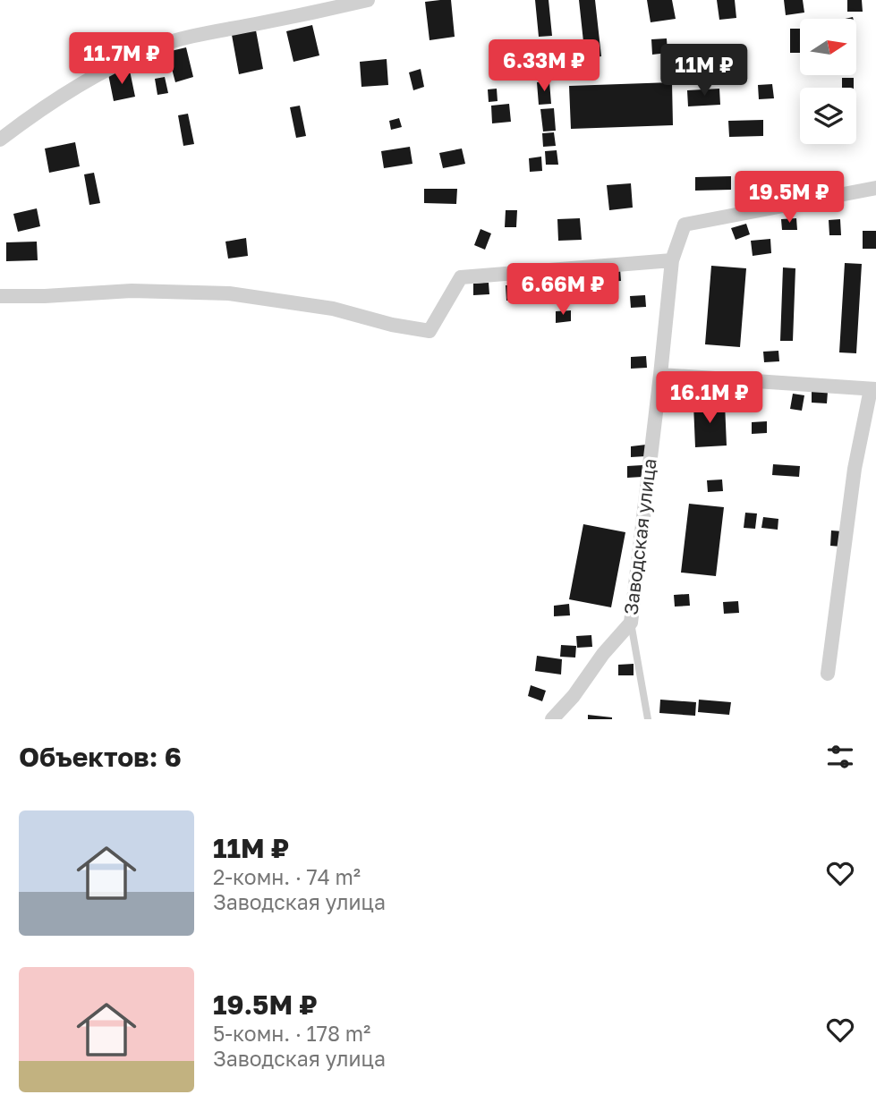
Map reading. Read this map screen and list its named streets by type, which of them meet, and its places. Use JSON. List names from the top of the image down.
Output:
{
  "streets": {
    "street": ["Заводская улица"]
  },
  "north": "right",
  "page": {
    "price": [
      "11.7M ₽",
      "6.33M ₽",
      "11M ₽",
      "19.5M ₽",
      "6.66M ₽",
      "16.1M ₽"
    ],
    "heading": "Объектов: 6",
    "list": [
      {
        "name": "11M ₽",
        "note": "2-комн. · 74 m² · Заводская улица"
      },
      {
        "name": "19.5M ₽",
        "note": "5-комн. · 178 m² · Заводская улица"
      }
    ]
  }
}
